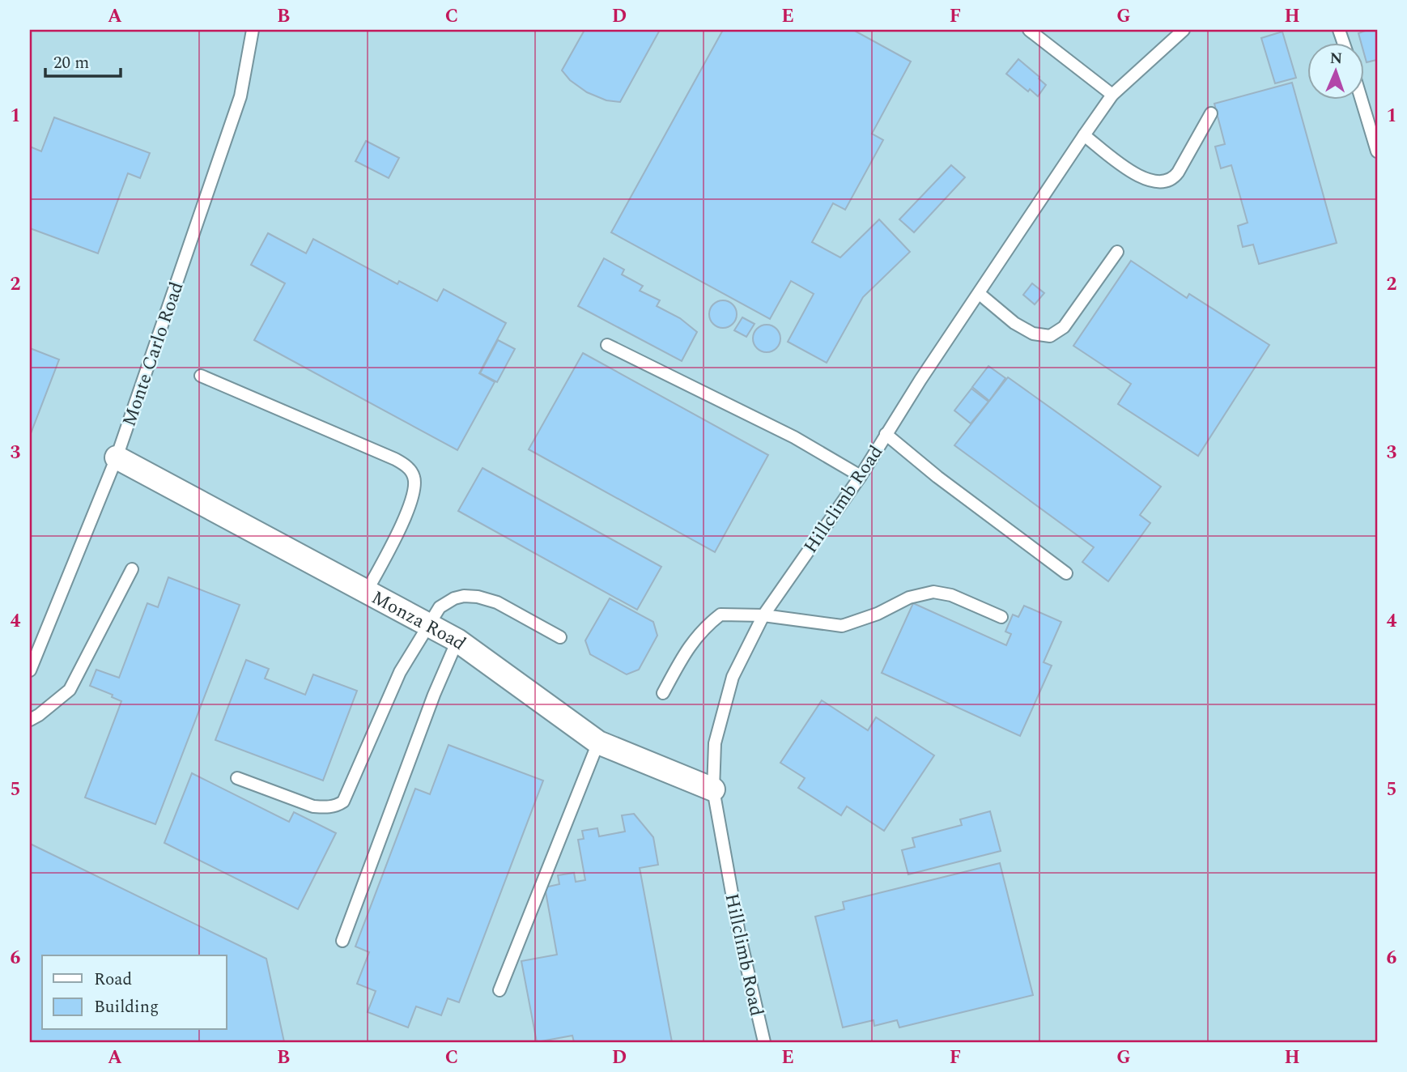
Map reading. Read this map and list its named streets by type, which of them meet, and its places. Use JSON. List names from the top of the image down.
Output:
{
  "streets": {
    "street": ["Monza Road"],
    "lane": ["Monte Carlo Road", "Hillclimb Road"]
  },
  "crossings": [
    ["Monte Carlo Road", "Monza Road"],
    ["Hillclimb Road", "Monza Road"]
  ],
  "legend": ["Road", "Building"],
  "scale_bar": "20 m",
  "north": "top",
  "grid": {
    "columns": [
      "A",
      "B",
      "C",
      "D",
      "E",
      "F",
      "G",
      "H"
    ],
    "rows": [
      "1",
      "2",
      "3",
      "4",
      "5",
      "6"
    ]
  }
}
